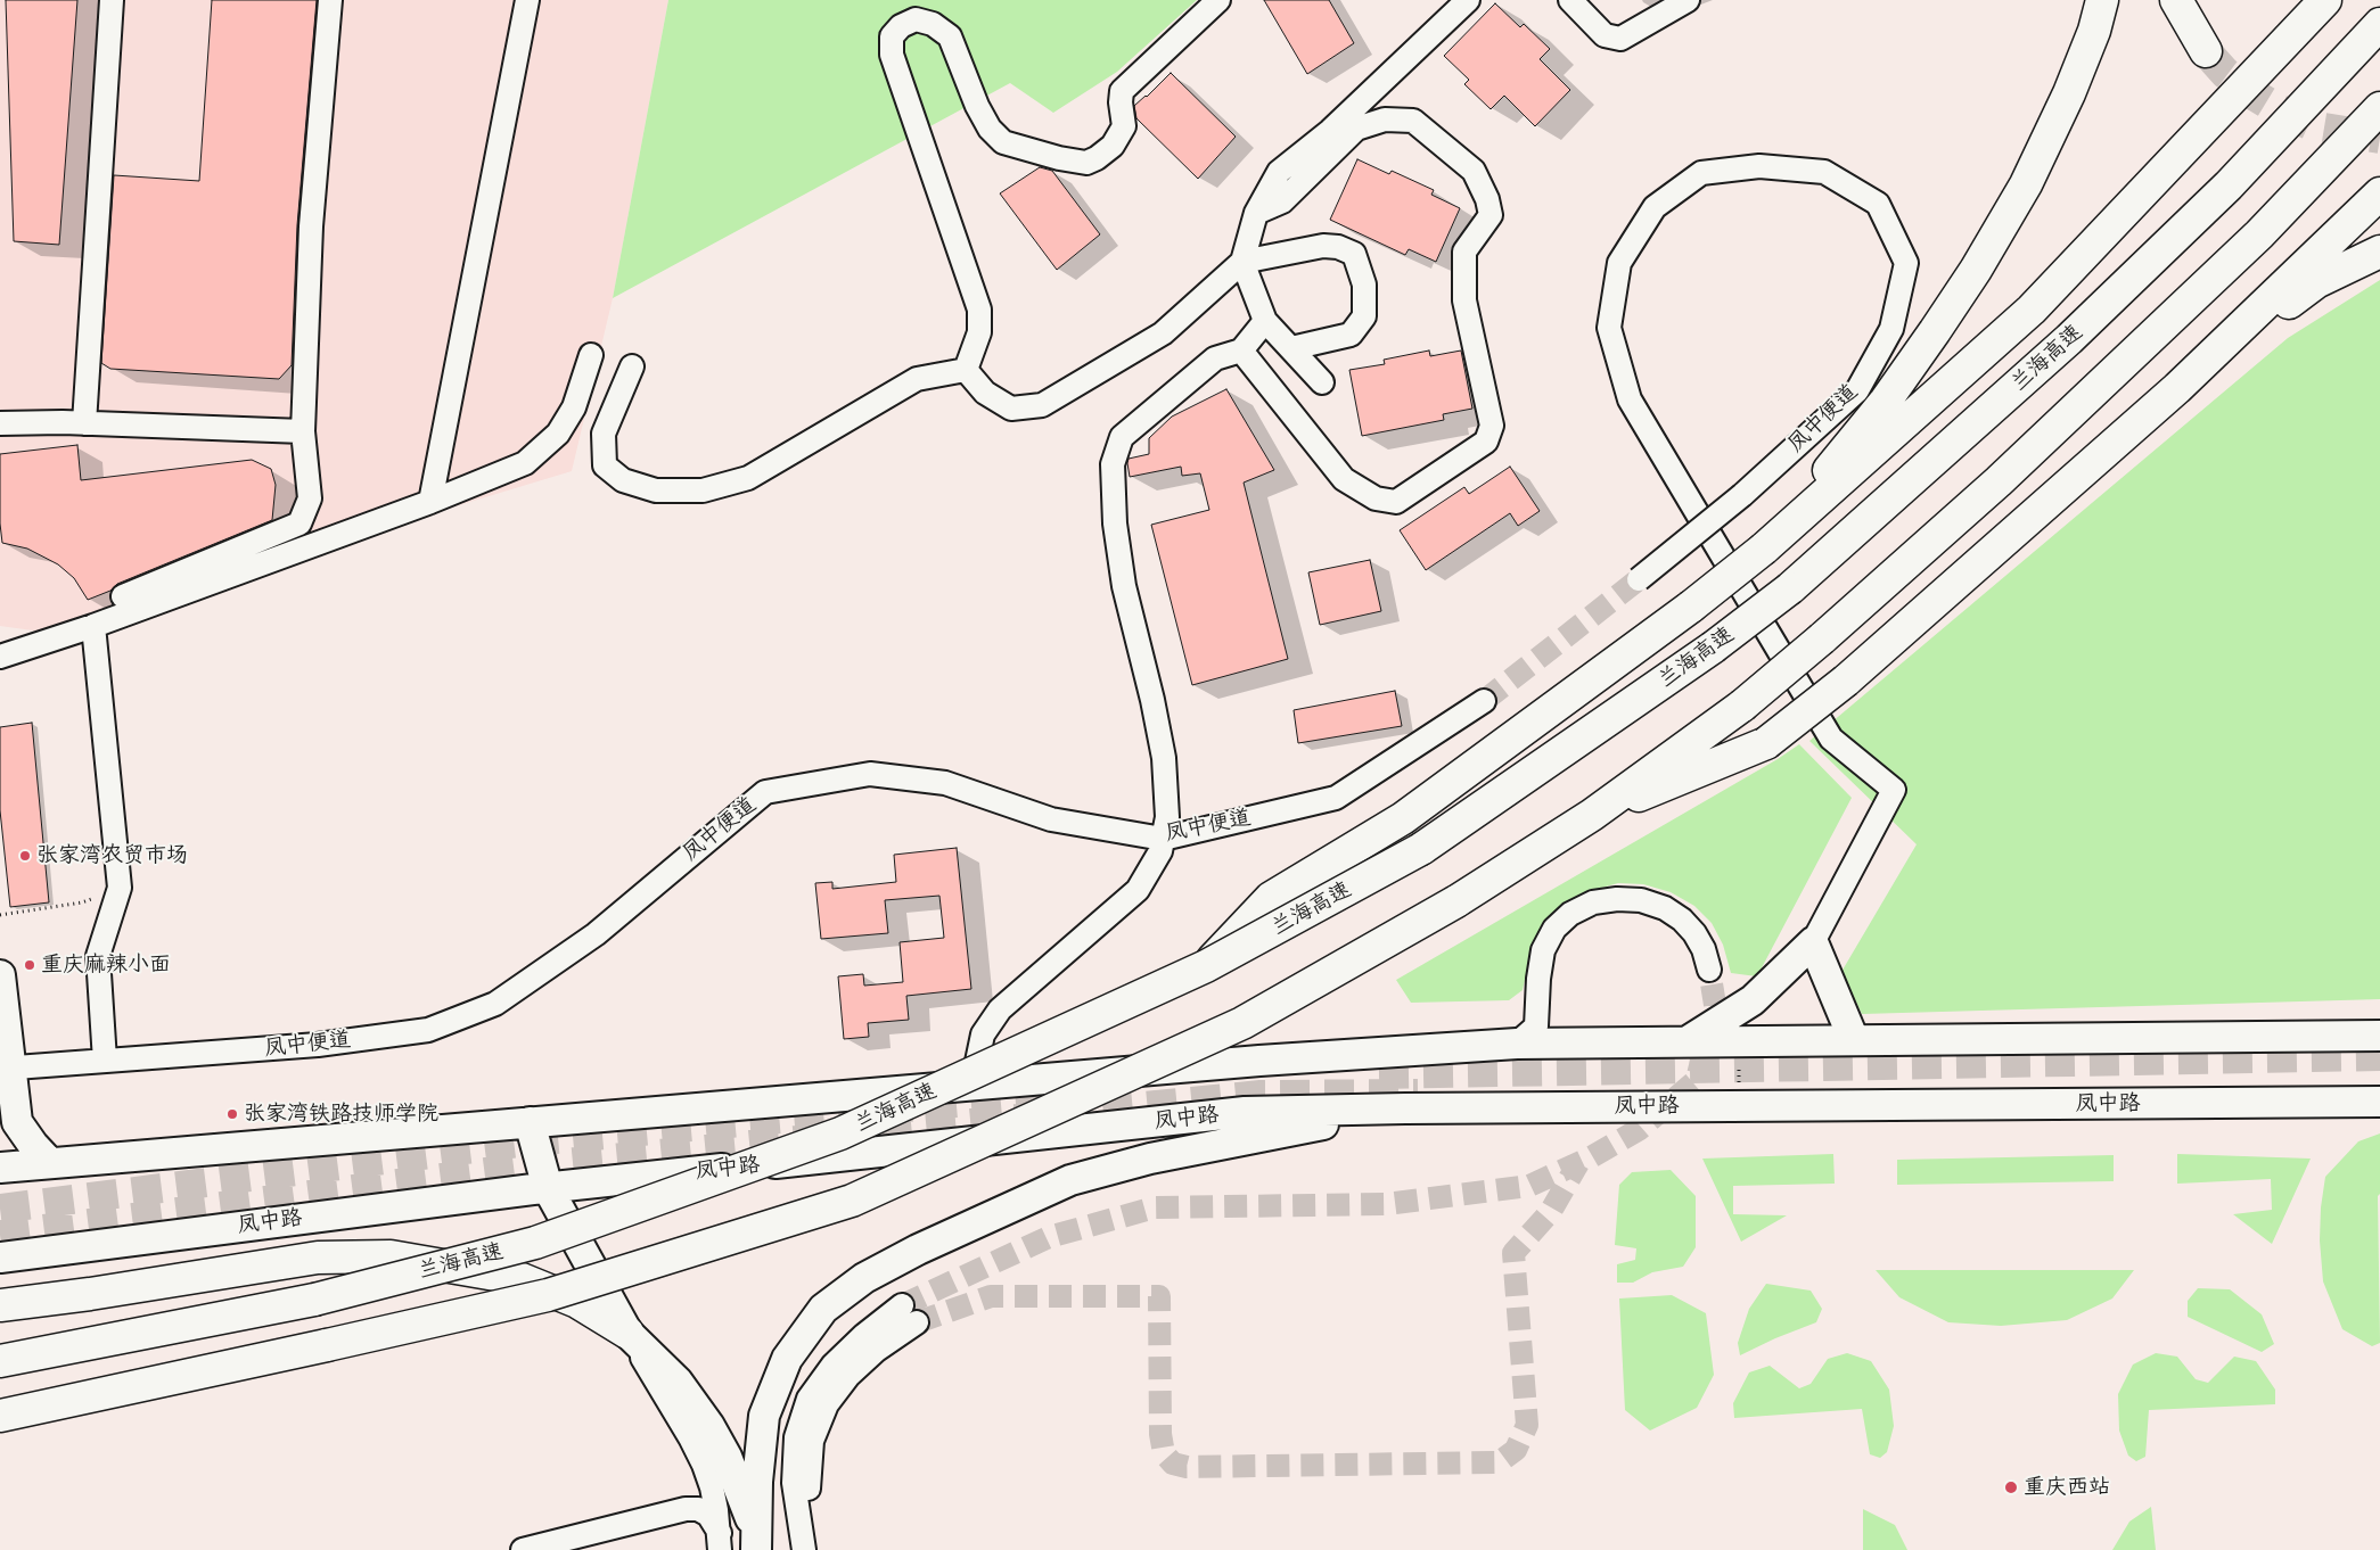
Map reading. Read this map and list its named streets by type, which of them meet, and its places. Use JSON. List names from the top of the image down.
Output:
{
  "streets": {
    "highway": ["兰海高速"],
    "main road": ["凤中路"],
    "street": ["凤中便道"]
  },
  "places": [
    "张家湾农贸市场",
    "重庆麻辣小面",
    "张家湾铁路技师学院",
    "重庆西站"
  ]
}
